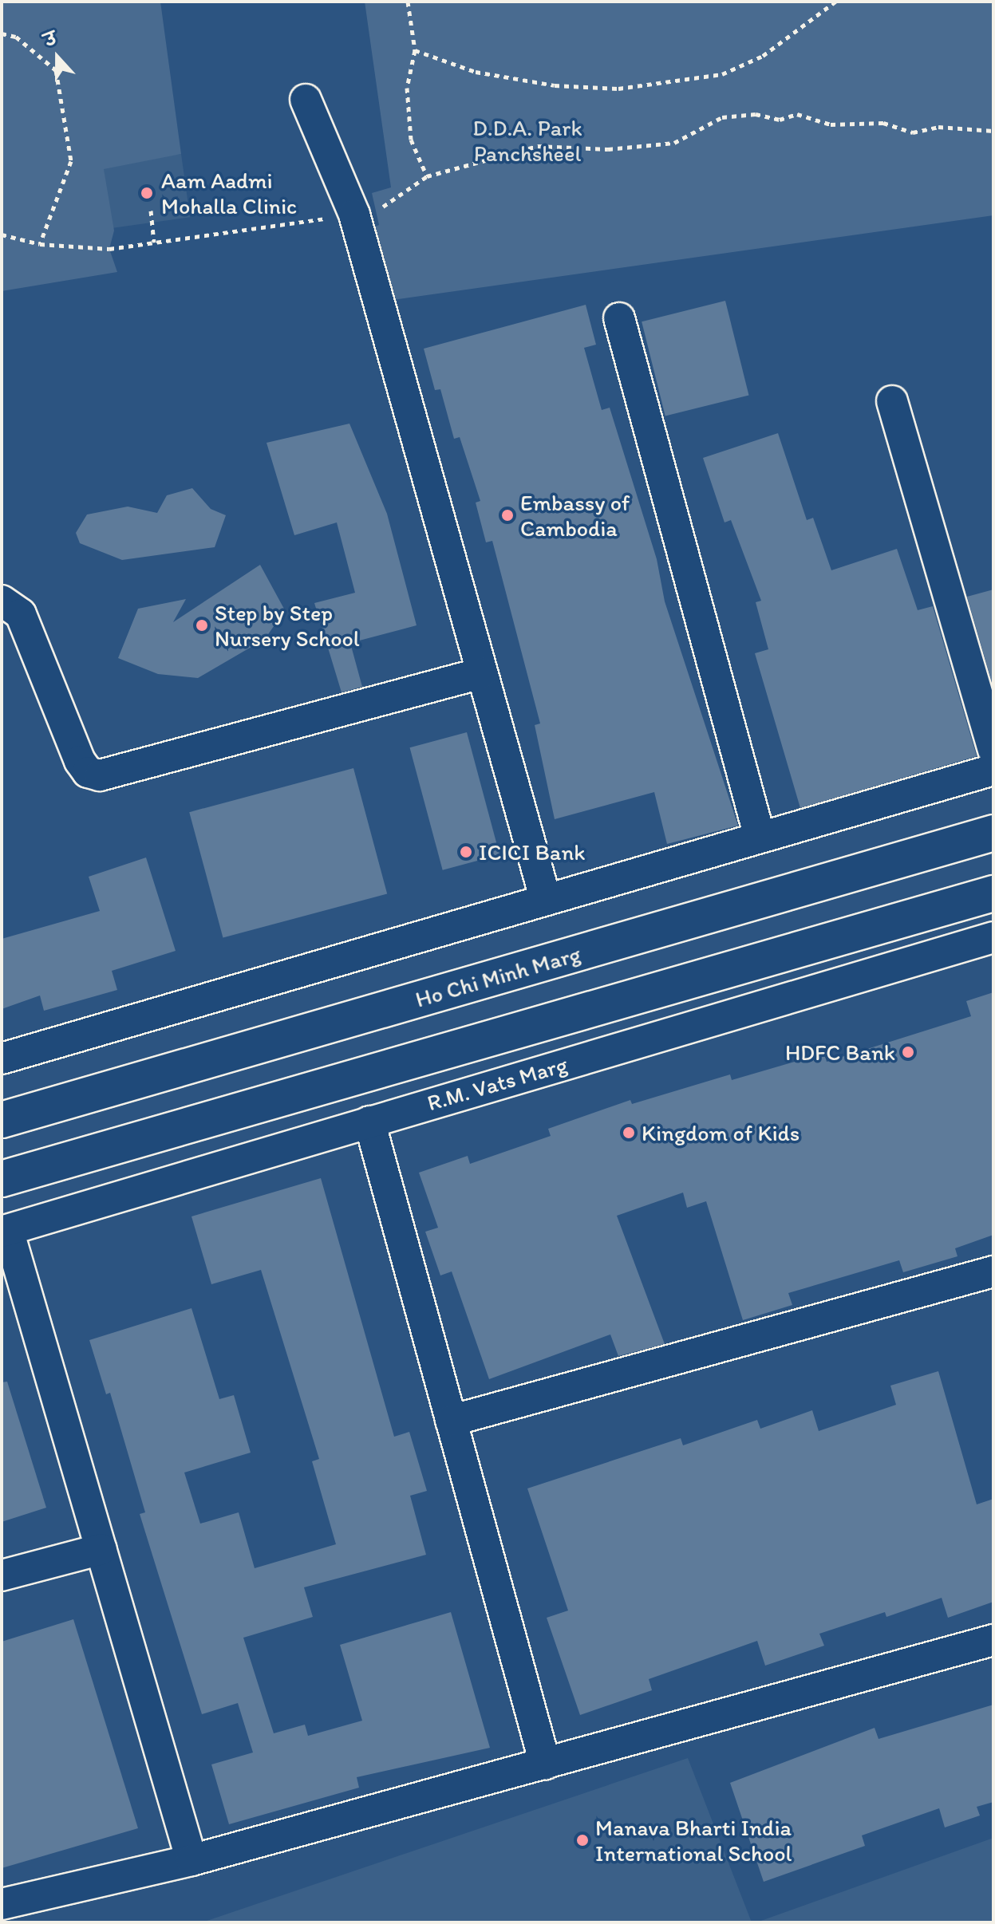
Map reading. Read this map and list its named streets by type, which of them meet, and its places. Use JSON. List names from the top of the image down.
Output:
{
  "streets": {
    "main road": ["Ho Chi Minh Marg"],
    "street": ["R.M. Vats Marg"]
  },
  "parks": ["D.D.A. Park Panchsheel"],
  "places": [
    "Aam Aadmi Mohalla Clinic",
    "Embassy of Cambodia",
    "Step by Step Nursery School",
    "ICICI Bank",
    "HDFC Bank",
    "Kingdom of Kids",
    "Manava Bharti India International School"
  ],
  "north": "top"
}
